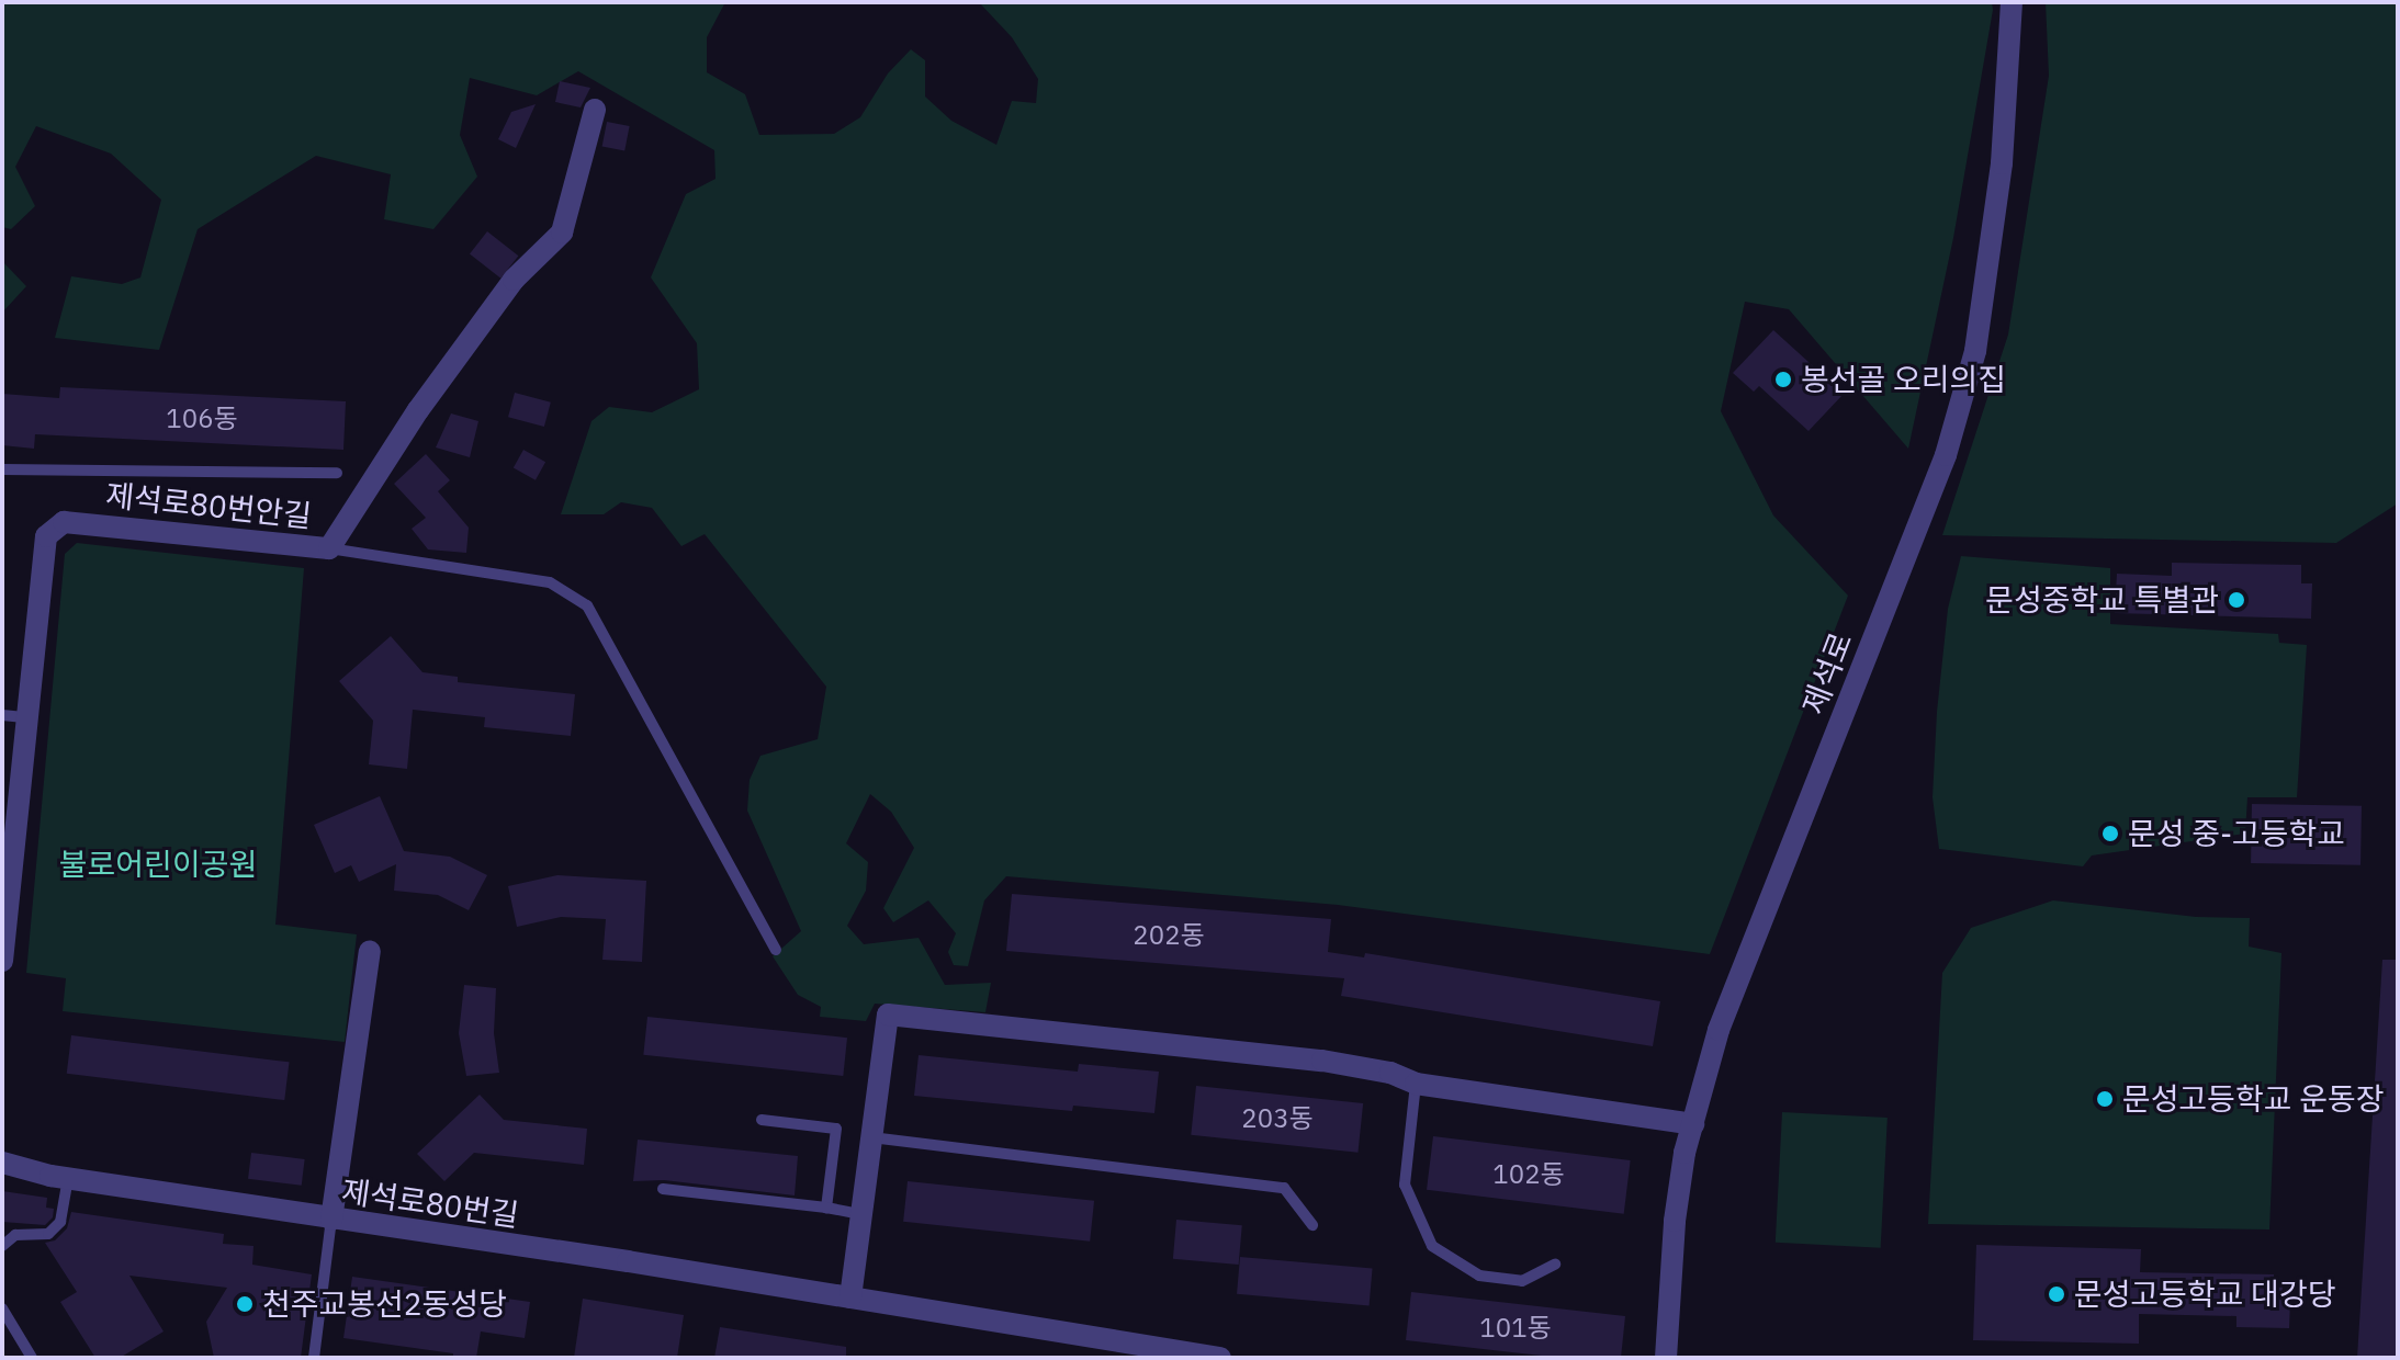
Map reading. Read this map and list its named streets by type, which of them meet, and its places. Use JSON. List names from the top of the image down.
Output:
{
  "streets": {
    "street": ["제석로80번안길", "제석로", "제석로80번길"]
  },
  "parks": ["불로어린이공원"],
  "places": [
    "봉선골 오리의집",
    "문성중학교 특별관",
    "문성 중-고등학교",
    "문성고등학교 운동장",
    "문성고등학교 대강당",
    "천주교봉선2동성당"
  ],
  "house_numbers": [
    "106동",
    "202동",
    "203동",
    "102동",
    "101동"
  ]
}
